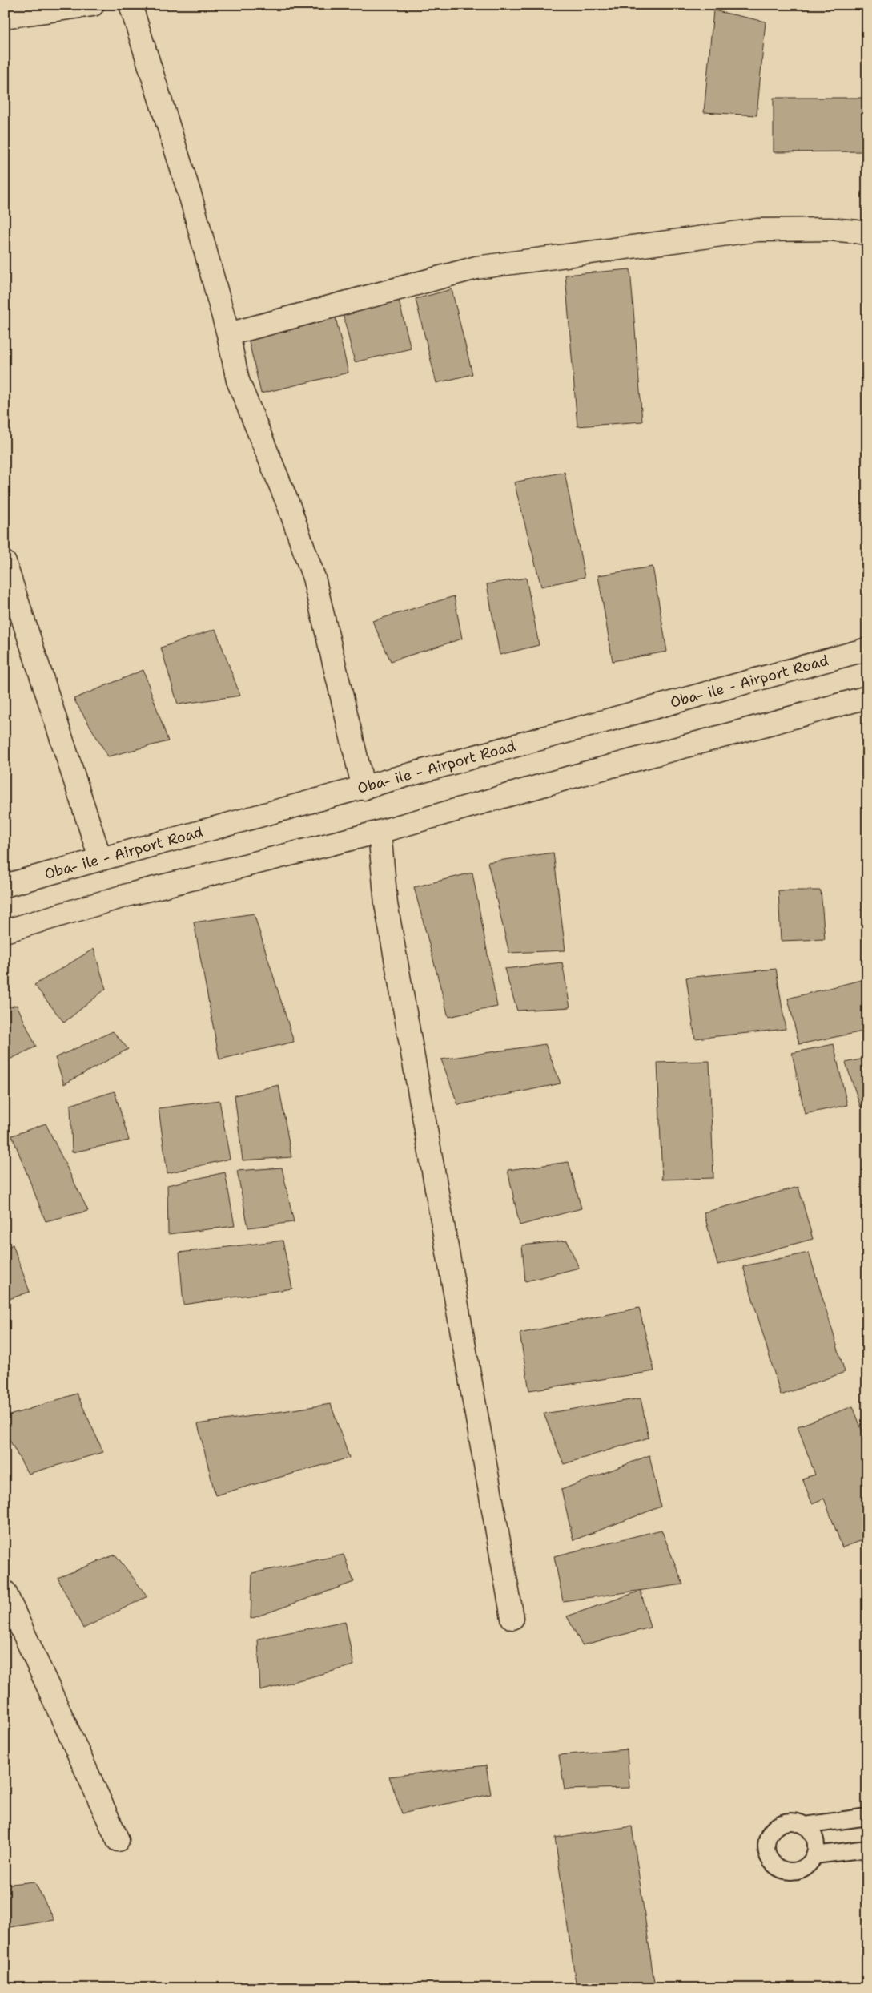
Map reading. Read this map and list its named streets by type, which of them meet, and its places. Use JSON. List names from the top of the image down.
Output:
{
  "streets": {
    "street": ["Oba- ile - Airport Road"]
  }
}
